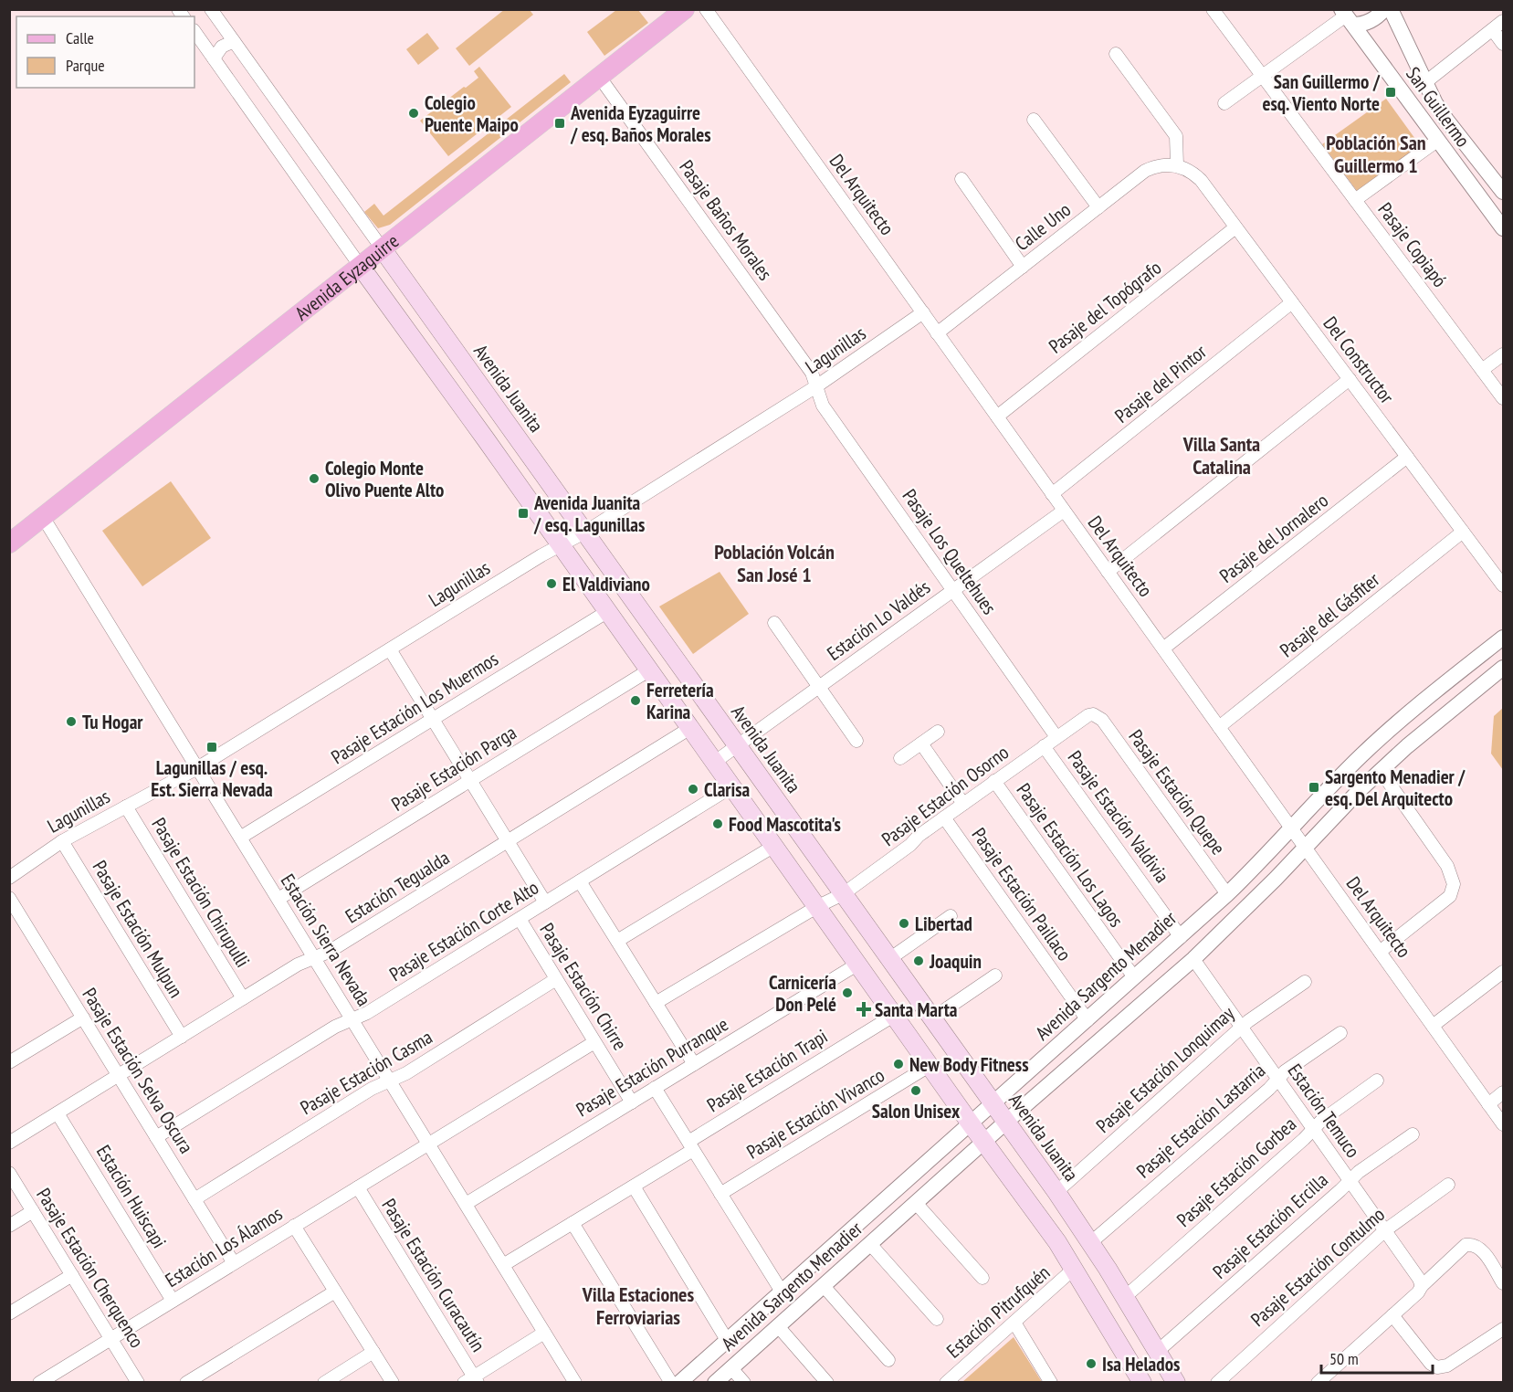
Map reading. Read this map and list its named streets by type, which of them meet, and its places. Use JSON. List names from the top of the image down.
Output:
{
  "streets": {
    "main road": ["Avenida Eyzaguirre", "Avenida Juanita"],
    "street": [
      "San Guillermo",
      "Del Arquitecto",
      "Pasaje Baños Morales",
      "Calle Uno",
      "Pasaje Copiapó",
      "Pasaje del Topógrafo",
      "Lagunillas",
      "Del Constructor",
      "Pasaje del Pintor",
      "Pasaje del Jornalero",
      "Pasaje Los Queltehues",
      "Pasaje del Gásfiter",
      "Estación Lo Valdés",
      "Pasaje Estación Los Muermos",
      "Pasaje Estación Parga",
      "Pasaje Estación Quepe",
      "Pasaje Estación Osorno",
      "Pasaje Estación Valdivia",
      "Pasaje Estación Los Lagos",
      "Estación Tegualda",
      "Pasaje Estación Chirupulli",
      "Pasaje Estación Paillaco",
      "Pasaje Estación Mulpun",
      "Pasaje Estación Corte Alto",
      "Estación Sierra Nevada",
      "Avenida Sargento Menadier",
      "Pasaje Estación Chirre",
      "Pasaje Estación Purranque",
      "Pasaje Estación Lonquimay",
      "Pasaje Estación Selva Oscura",
      "Pasaje Estación Trapi",
      "Pasaje Estación Casma",
      "Estación Temuco",
      "Pasaje Estación Vivanco",
      "Pasaje Estación Lastarria",
      "Pasaje Estación Gorbea",
      "Estación Huiscapi",
      "Pasaje Estación Ercilla",
      "Estación Los Álamos",
      "Pasaje Estación Contulmo",
      "Pasaje Estación Cherquenco",
      "Pasaje Estación Curacautín",
      "Estación Pitrufquén"
    ]
  },
  "crossings": [
    ["Del Arquitecto", "Calle Uno"],
    ["Del Arquitecto", "Pasaje del Topógrafo"],
    ["Del Arquitecto", "Lagunillas"],
    ["Del Arquitecto", "Pasaje del Pintor"],
    ["Del Arquitecto", "Pasaje del Jornalero"],
    ["Del Arquitecto", "Pasaje del Gásfiter"],
    ["Del Arquitecto", "Estación Lo Valdés"],
    ["Del Arquitecto", "Avenida Sargento Menadier"],
    ["Pasaje Baños Morales", "Avenida Eyzaguirre"],
    ["Pasaje Baños Morales", "Lagunillas"],
    ["Pasaje Baños Morales", "Pasaje Los Queltehues"],
    ["Calle Uno", "Del Constructor"],
    ["Avenida Eyzaguirre", "Avenida Juanita"],
    ["Avenida Eyzaguirre", "Estación Sierra Nevada"],
    ["Pasaje del Topógrafo", "Del Constructor"],
    ["Lagunillas", "Avenida Juanita"],
    ["Lagunillas", "Pasaje Los Queltehues"],
    ["Lagunillas", "Pasaje Estación Chirupulli"],
    ["Lagunillas", "Pasaje Estación Mulpun"],
    ["Lagunillas", "Estación Sierra Nevada"],
    ["Del Constructor", "Pasaje del Pintor"],
    ["Del Constructor", "Pasaje del Jornalero"],
    ["Del Constructor", "Pasaje del Gásfiter"],
    ["Avenida Juanita", "Estación Lo Valdés"],
    ["Avenida Juanita", "Pasaje Estación Osorno"],
    ["Avenida Juanita", "Avenida Sargento Menadier"],
    ["Avenida Juanita", "Pasaje Estación Lonquimay"],
    ["Avenida Juanita", "Pasaje Estación Lastarria"],
    ["Avenida Juanita", "Pasaje Estación Gorbea"],
    ["Avenida Juanita", "Pasaje Estación Ercilla"],
    ["Pasaje Los Queltehues", "Estación Lo Valdés"],
    ["Pasaje Los Queltehues", "Pasaje Estación Osorno"],
    ["Pasaje Estación Los Muermos", "Estación Sierra Nevada"],
    ["Pasaje Estación Parga", "Estación Sierra Nevada"],
    ["Pasaje Estación Quepe", "Pasaje Estación Osorno"],
    ["Pasaje Estación Quepe", "Avenida Sargento Menadier"],
    ["Pasaje Estación Osorno", "Pasaje Estación Valdivia"],
    ["Pasaje Estación Osorno", "Pasaje Estación Los Lagos"],
    ["Pasaje Estación Osorno", "Pasaje Estación Paillaco"],
    ["Pasaje Estación Valdivia", "Avenida Sargento Menadier"],
    ["Pasaje Estación Los Lagos", "Avenida Sargento Menadier"],
    ["Estación Tegualda", "Pasaje Estación Chirupulli"],
    ["Estación Tegualda", "Pasaje Estación Mulpun"],
    ["Estación Tegualda", "Estación Sierra Nevada"],
    ["Estación Tegualda", "Pasaje Estación Selva Oscura"],
    ["Estación Tegualda", "Estación Huiscapi"],
    ["Pasaje Estación Paillaco", "Avenida Sargento Menadier"],
    ["Pasaje Estación Corte Alto", "Estación Sierra Nevada"],
    ["Pasaje Estación Corte Alto", "Pasaje Estación Chirre"],
    ["Pasaje Estación Corte Alto", "Pasaje Estación Selva Oscura"],
    ["Estación Sierra Nevada", "Pasaje Estación Purranque"],
    ["Estación Sierra Nevada", "Pasaje Estación Trapi"],
    ["Estación Sierra Nevada", "Pasaje Estación Casma"],
    ["Estación Sierra Nevada", "Estación Los Álamos"],
    ["Avenida Sargento Menadier", "Estación Temuco"],
    ["Pasaje Estación Chirre", "Pasaje Estación Purranque"],
    ["Pasaje Estación Chirre", "Pasaje Estación Casma"],
    ["Pasaje Estación Chirre", "Estación Los Álamos"],
    ["Pasaje Estación Lonquimay", "Estación Temuco"],
    ["Pasaje Estación Selva Oscura", "Pasaje Estación Casma"],
    ["Pasaje Estación Selva Oscura", "Estación Los Álamos"],
    ["Estación Temuco", "Pasaje Estación Lastarria"],
    ["Estación Temuco", "Pasaje Estación Gorbea"],
    ["Estación Temuco", "Pasaje Estación Ercilla"],
    ["Estación Temuco", "Pasaje Estación Contulmo"],
    ["Estación Huiscapi", "Estación Los Álamos"],
    ["Estación Los Álamos", "Pasaje Estación Cherquenco"],
    ["Estación Los Álamos", "Pasaje Estación Curacautín"]
  ],
  "districts": [
    "Población San Guillermo 1",
    "Villa Santa Catalina",
    "Población Volcán San José 1",
    "Villa Estaciones Ferroviarias"
  ],
  "places": {
    "transit": [
      "San Guillermo / esq. Viento Norte",
      "Avenida Eyzaguirre / esq. Baños Morales",
      "Avenida Juanita / esq. Lagunillas",
      "Lagunillas / esq. Est. Sierra Nevada",
      "Sargento Menadier / esq. Del Arquitecto"
    ],
    "other": [
      "Colegio Puente Maipo",
      "Colegio Monte Olivo Puente Alto",
      "El Valdiviano",
      "Ferretería Karina",
      "Tu Hogar",
      "Clarisa",
      "Food Mascotita's",
      "Libertad",
      "Joaquin",
      "Carnicería Don Pelé",
      "New Body Fitness",
      "Salon Unisex",
      "Isa Helados"
    ],
    "health": ["Santa Marta"]
  },
  "legend": ["Calle", "Parque"],
  "scale_bar": "50 m"
}
